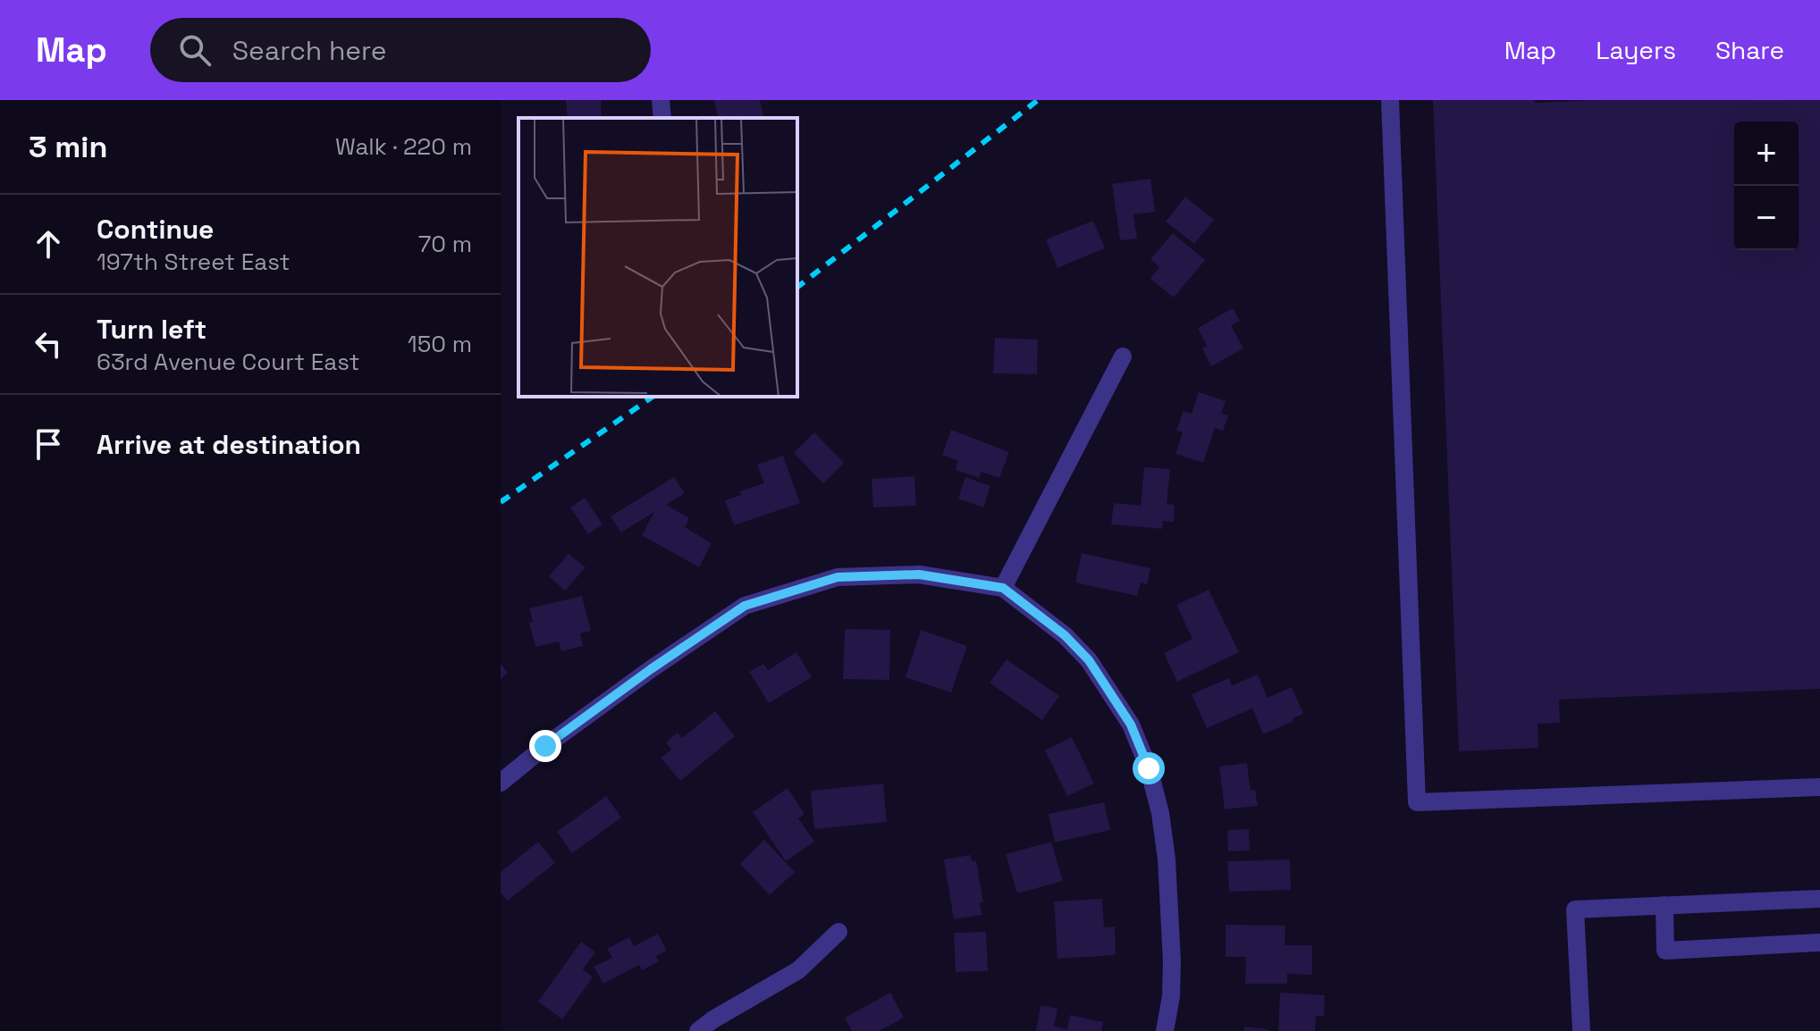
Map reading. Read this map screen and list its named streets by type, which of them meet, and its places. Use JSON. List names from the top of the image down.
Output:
{
  "page": {
    "header": "Map",
    "search": "Search here",
    "nav": ["Map", "Layers", "Share"],
    "heading": ["3 min", "Walk · 220 m"],
    "map_buttons": ["+", "−"],
    "list": [
      ["Continue", "197th Street East", "70 m"],
      ["Turn left", "63rd Avenue Court East", "150 m"],
      "Arrive at destination"
    ]
  }
}
